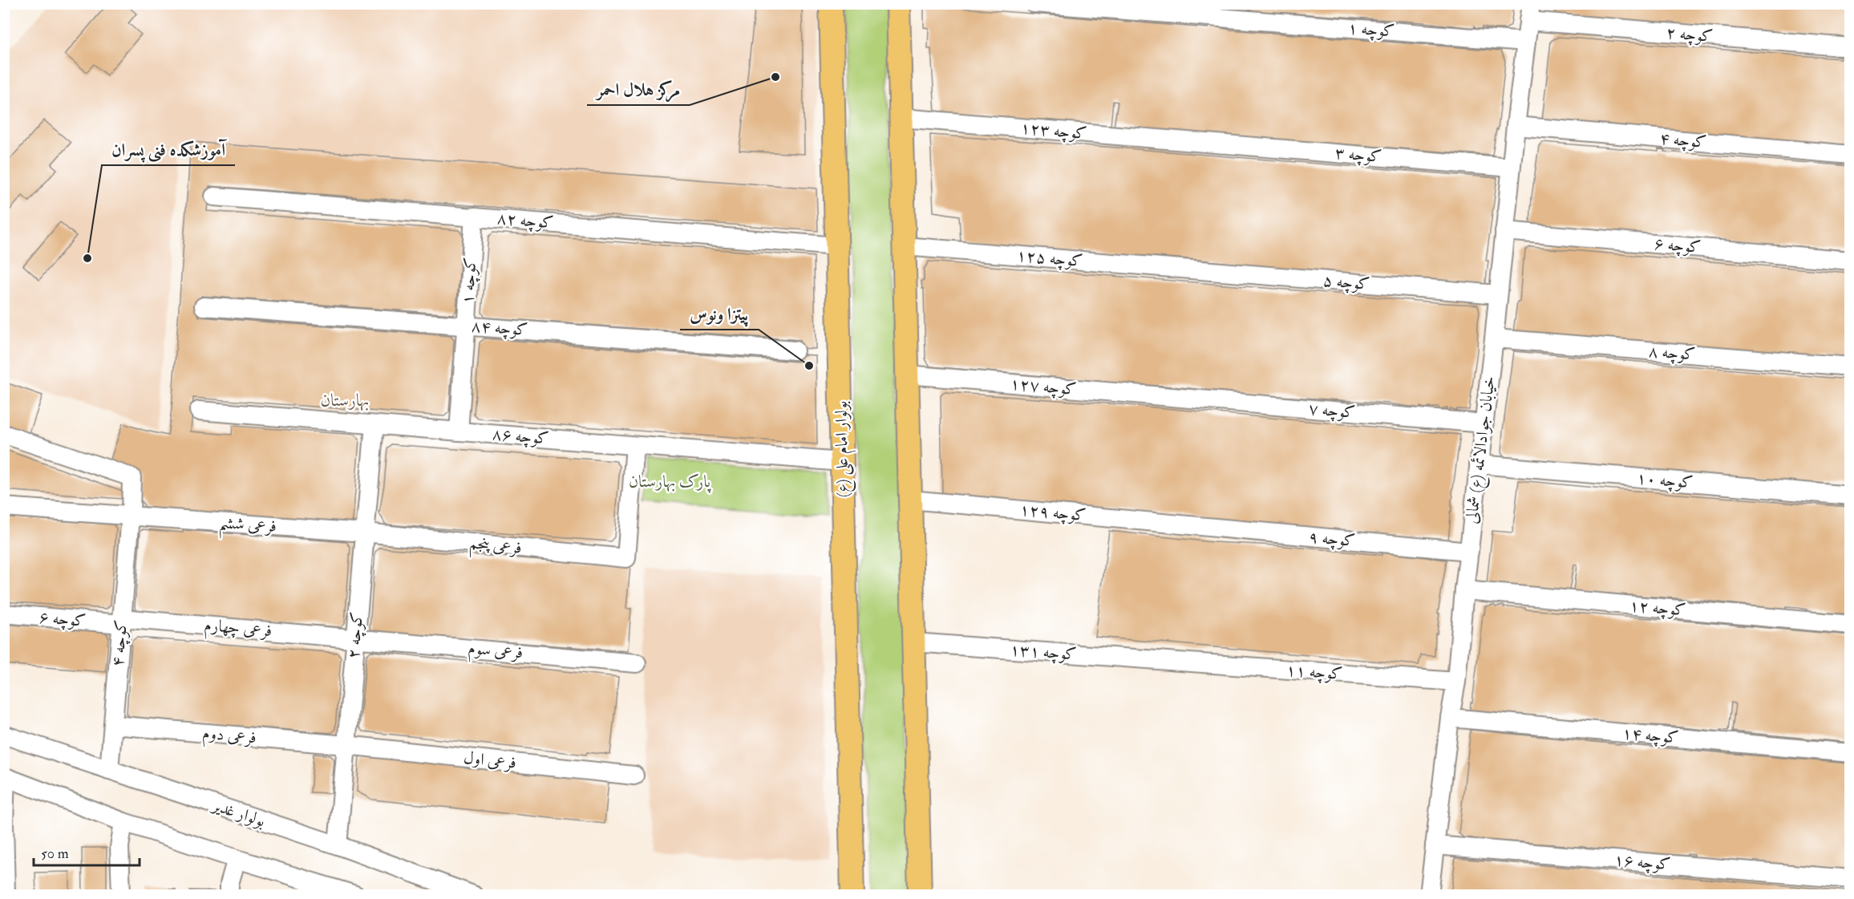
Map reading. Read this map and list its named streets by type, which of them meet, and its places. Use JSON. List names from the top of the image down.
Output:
{
  "streets": {
    "main road": ["بولوار امام علی (ع)"],
    "street": [
      "کوچه ۱",
      "کوچه ۲",
      "کوچه ۱۲۳",
      "کوچه ۴",
      "کوچه ۳",
      "کوچه ۸۲",
      "کوچه ۶",
      "کوچه ۱۲۵",
      "کوچه ۵",
      "کوچه ۸۴",
      "کوچه ۸",
      "کوچه ۱۲۷",
      "کوچه ۷",
      "کوچه ۸۶",
      "خیابان جوادالائمه (ع) شمالی",
      "کوچه ۱۰",
      "کوچه ۱۲۹",
      "فرعی ششم",
      "کوچه ۹",
      "فرعی پنجم",
      "کوچه ۱۲",
      "فرعی چهارم",
      "فرعی سوم",
      "کوچه ۱۳۱",
      "کوچه ۱۱",
      "فرعی دوم",
      "کوچه ۱۴",
      "فرعی اول",
      "بولوار غدیر",
      "کوچه ۱۶"
    ]
  },
  "crossings": [
    ["کوچه ۱", "کوچه ۸۲"],
    ["کوچه ۱", "کوچه ۸۴"],
    ["کوچه ۱", "کوچه ۸۶"],
    ["کوچه ۱", "خیابان جوادالائمه (ع) شمالی"],
    ["کوچه ۲", "کوچه ۸۶"],
    ["کوچه ۲", "خیابان جوادالائمه (ع) شمالی"],
    ["کوچه ۲", "فرعی ششم"],
    ["کوچه ۲", "فرعی پنجم"],
    ["کوچه ۲", "فرعی چهارم"],
    ["کوچه ۲", "فرعی سوم"],
    ["کوچه ۲", "فرعی دوم"],
    ["کوچه ۲", "فرعی اول"],
    ["کوچه ۲", "بولوار غدیر"],
    ["کوچه ۱۲۳", "کوچه ۳"],
    ["کوچه ۴", "کوچه ۶"],
    ["کوچه ۴", "خیابان جوادالائمه (ع) شمالی"],
    ["کوچه ۴", "فرعی ششم"],
    ["کوچه ۴", "فرعی چهارم"],
    ["کوچه ۴", "فرعی دوم"],
    ["کوچه ۴", "بولوار غدیر"],
    ["کوچه ۳", "خیابان جوادالائمه (ع) شمالی"],
    ["کوچه ۸۲", "بولوار امام علی (ع)"],
    ["کوچه ۶", "خیابان جوادالائمه (ع) شمالی"],
    ["کوچه ۶", "فرعی چهارم"],
    ["کوچه ۱۲۵", "کوچه ۵"],
    ["کوچه ۵", "خیابان جوادالائمه (ع) شمالی"],
    ["کوچه ۸", "خیابان جوادالائمه (ع) شمالی"],
    ["کوچه ۱۲۷", "کوچه ۷"],
    ["کوچه ۷", "خیابان جوادالائمه (ع) شمالی"],
    ["کوچه ۸۶", "بولوار امام علی (ع)"],
    ["کوچه ۸۶", "فرعی پنجم"],
    ["خیابان جوادالائمه (ع) شمالی", "کوچه ۱۰"],
    ["خیابان جوادالائمه (ع) شمالی", "کوچه ۹"],
    ["خیابان جوادالائمه (ع) شمالی", "کوچه ۱۲"],
    ["خیابان جوادالائمه (ع) شمالی", "کوچه ۱۱"],
    ["خیابان جوادالائمه (ع) شمالی", "کوچه ۱۴"],
    ["خیابان جوادالائمه (ع) شمالی", "کوچه ۱۶"],
    ["کوچه ۱۲۹", "کوچه ۹"],
    ["فرعی ششم", "فرعی پنجم"],
    ["فرعی چهارم", "فرعی سوم"],
    ["کوچه ۱۳۱", "کوچه ۱۱"],
    ["فرعی دوم", "فرعی اول"]
  ],
  "districts": ["بهارستان"],
  "parks": ["پارک بهارستان"],
  "places": ["مرکز هلال احمر", "آموزشکده فنی پسران", "پیتزا ونوس"],
  "scale_bar": "50 m"
}
